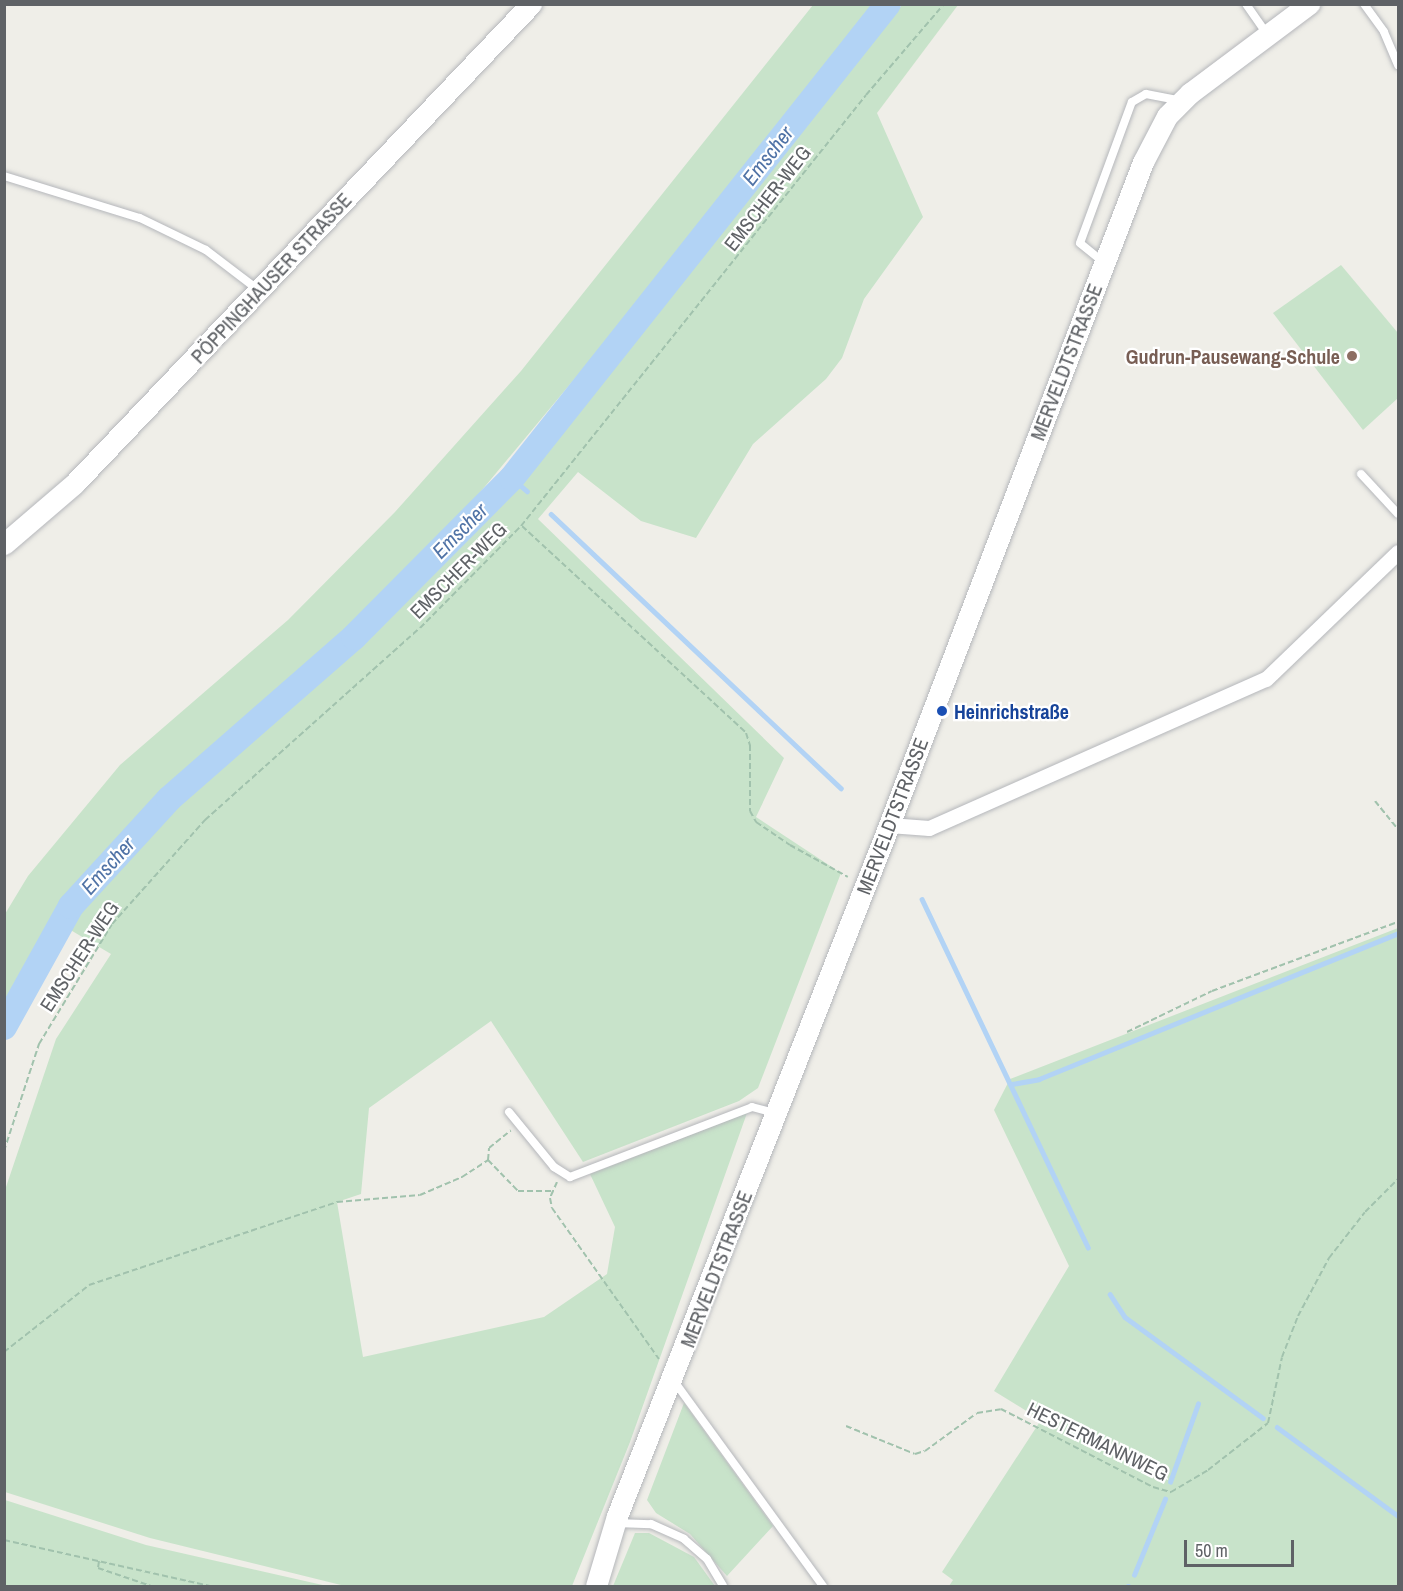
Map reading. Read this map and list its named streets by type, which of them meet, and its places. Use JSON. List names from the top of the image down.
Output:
{
  "streets": {
    "main road": ["PÖPPINGHAUSER STRASSE", "MERVELDTSTRASSE"],
    "path": ["EMSCHER-WEG", "HESTERMANNWEG"]
  },
  "water": ["Emscher"],
  "places": ["Gudrun-Pausewang-Schule", "Heinrichstraße"],
  "scale_bar": "50 m"
}
